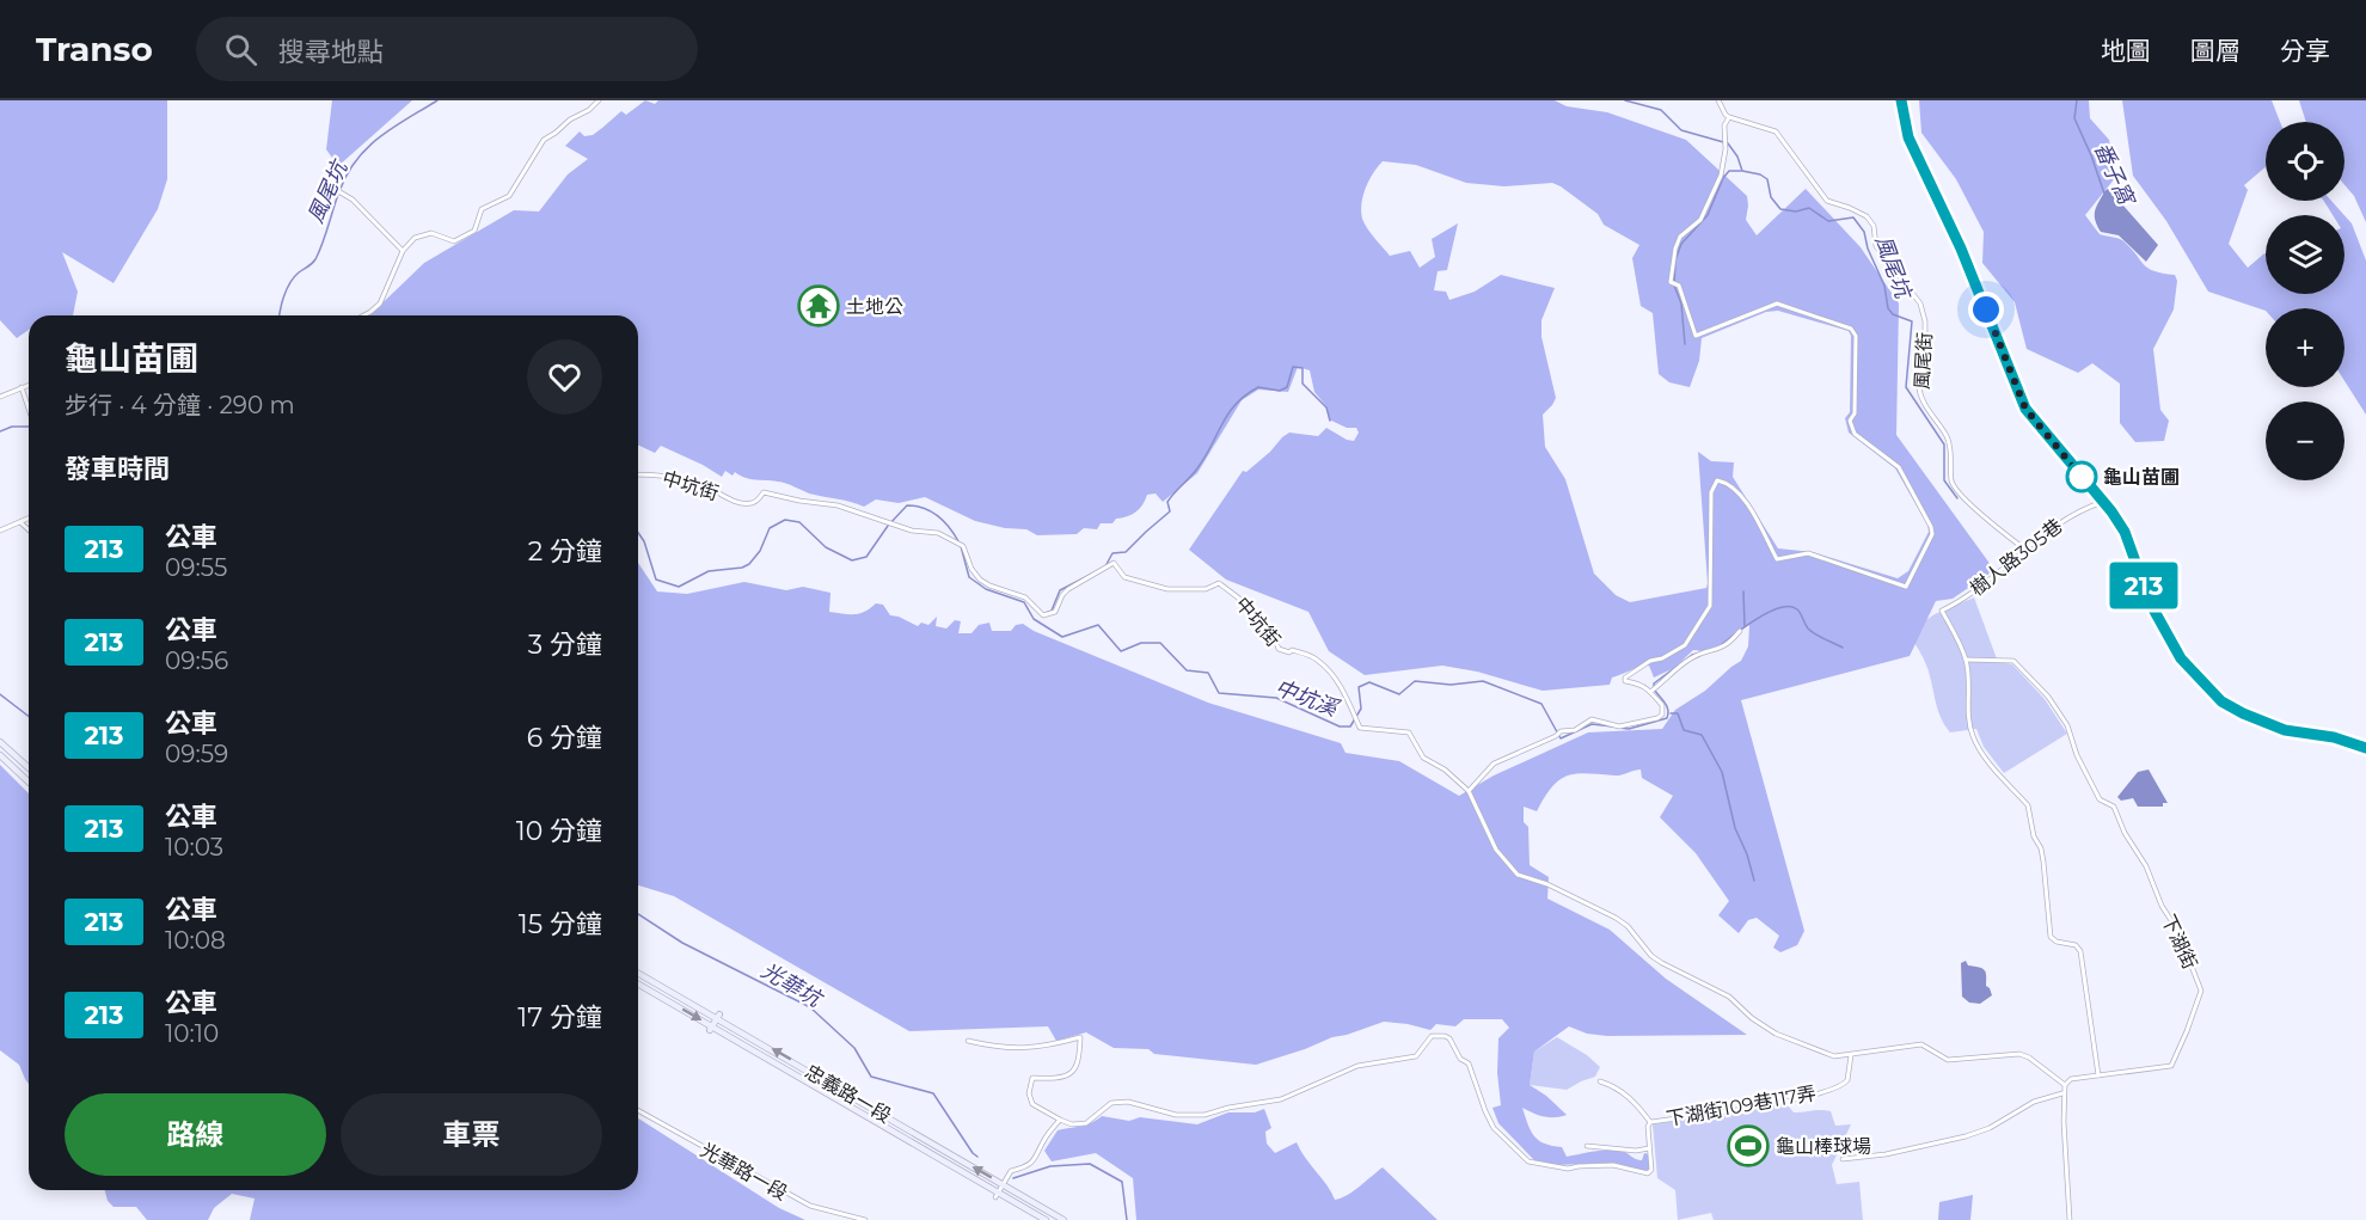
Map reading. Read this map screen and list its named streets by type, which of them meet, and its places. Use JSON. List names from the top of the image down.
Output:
{
  "streets": {
    "main road": ["忠義路一段"],
    "street": [
      "風尾街",
      "中坑街",
      "樹人路305巷",
      "下湖街",
      "下湖街109巷117弄",
      "光華路一段"
    ]
  },
  "crossings": [
    ["風尾街", "樹人路305巷"],
    ["中坑街", "下湖街109巷117弄"],
    ["樹人路305巷", "下湖街"]
  ],
  "water": [
    "番子窩",
    "風尾坑",
    "中坑溪",
    "光華坑"
  ],
  "places": {
    "temple": ["土地公"],
    "other": ["龜山苗圃"],
    "sports": ["龜山棒球場"]
  },
  "lines": ["bus line 213"],
  "page": {
    "header": "Transo",
    "search": "搜尋地點",
    "nav": ["地圖", "圖層", "分享"],
    "on_map": "213",
    "map_buttons": ["+", "−"],
    "heading": [
      ["龜山苗圃", "步行 · 4 分鐘 · 290 m"],
      "發車時間"
    ],
    "list": [
      {
        "mark": "213",
        "name": "公車",
        "note": "09:55",
        "value": "2 分鐘"
      },
      {
        "mark": "213",
        "name": "公車",
        "note": "09:56",
        "value": "3 分鐘"
      },
      {
        "mark": "213",
        "name": "公車",
        "note": "09:59",
        "value": "6 分鐘"
      },
      {
        "mark": "213",
        "name": "公車",
        "note": "10:03",
        "value": "10 分鐘"
      },
      {
        "mark": "213",
        "name": "公車",
        "note": "10:08",
        "value": "15 分鐘"
      },
      {
        "mark": "213",
        "name": "公車",
        "note": "10:10",
        "value": "17 分鐘"
      }
    ],
    "buttons": ["路線", "車票"]
  }
}
